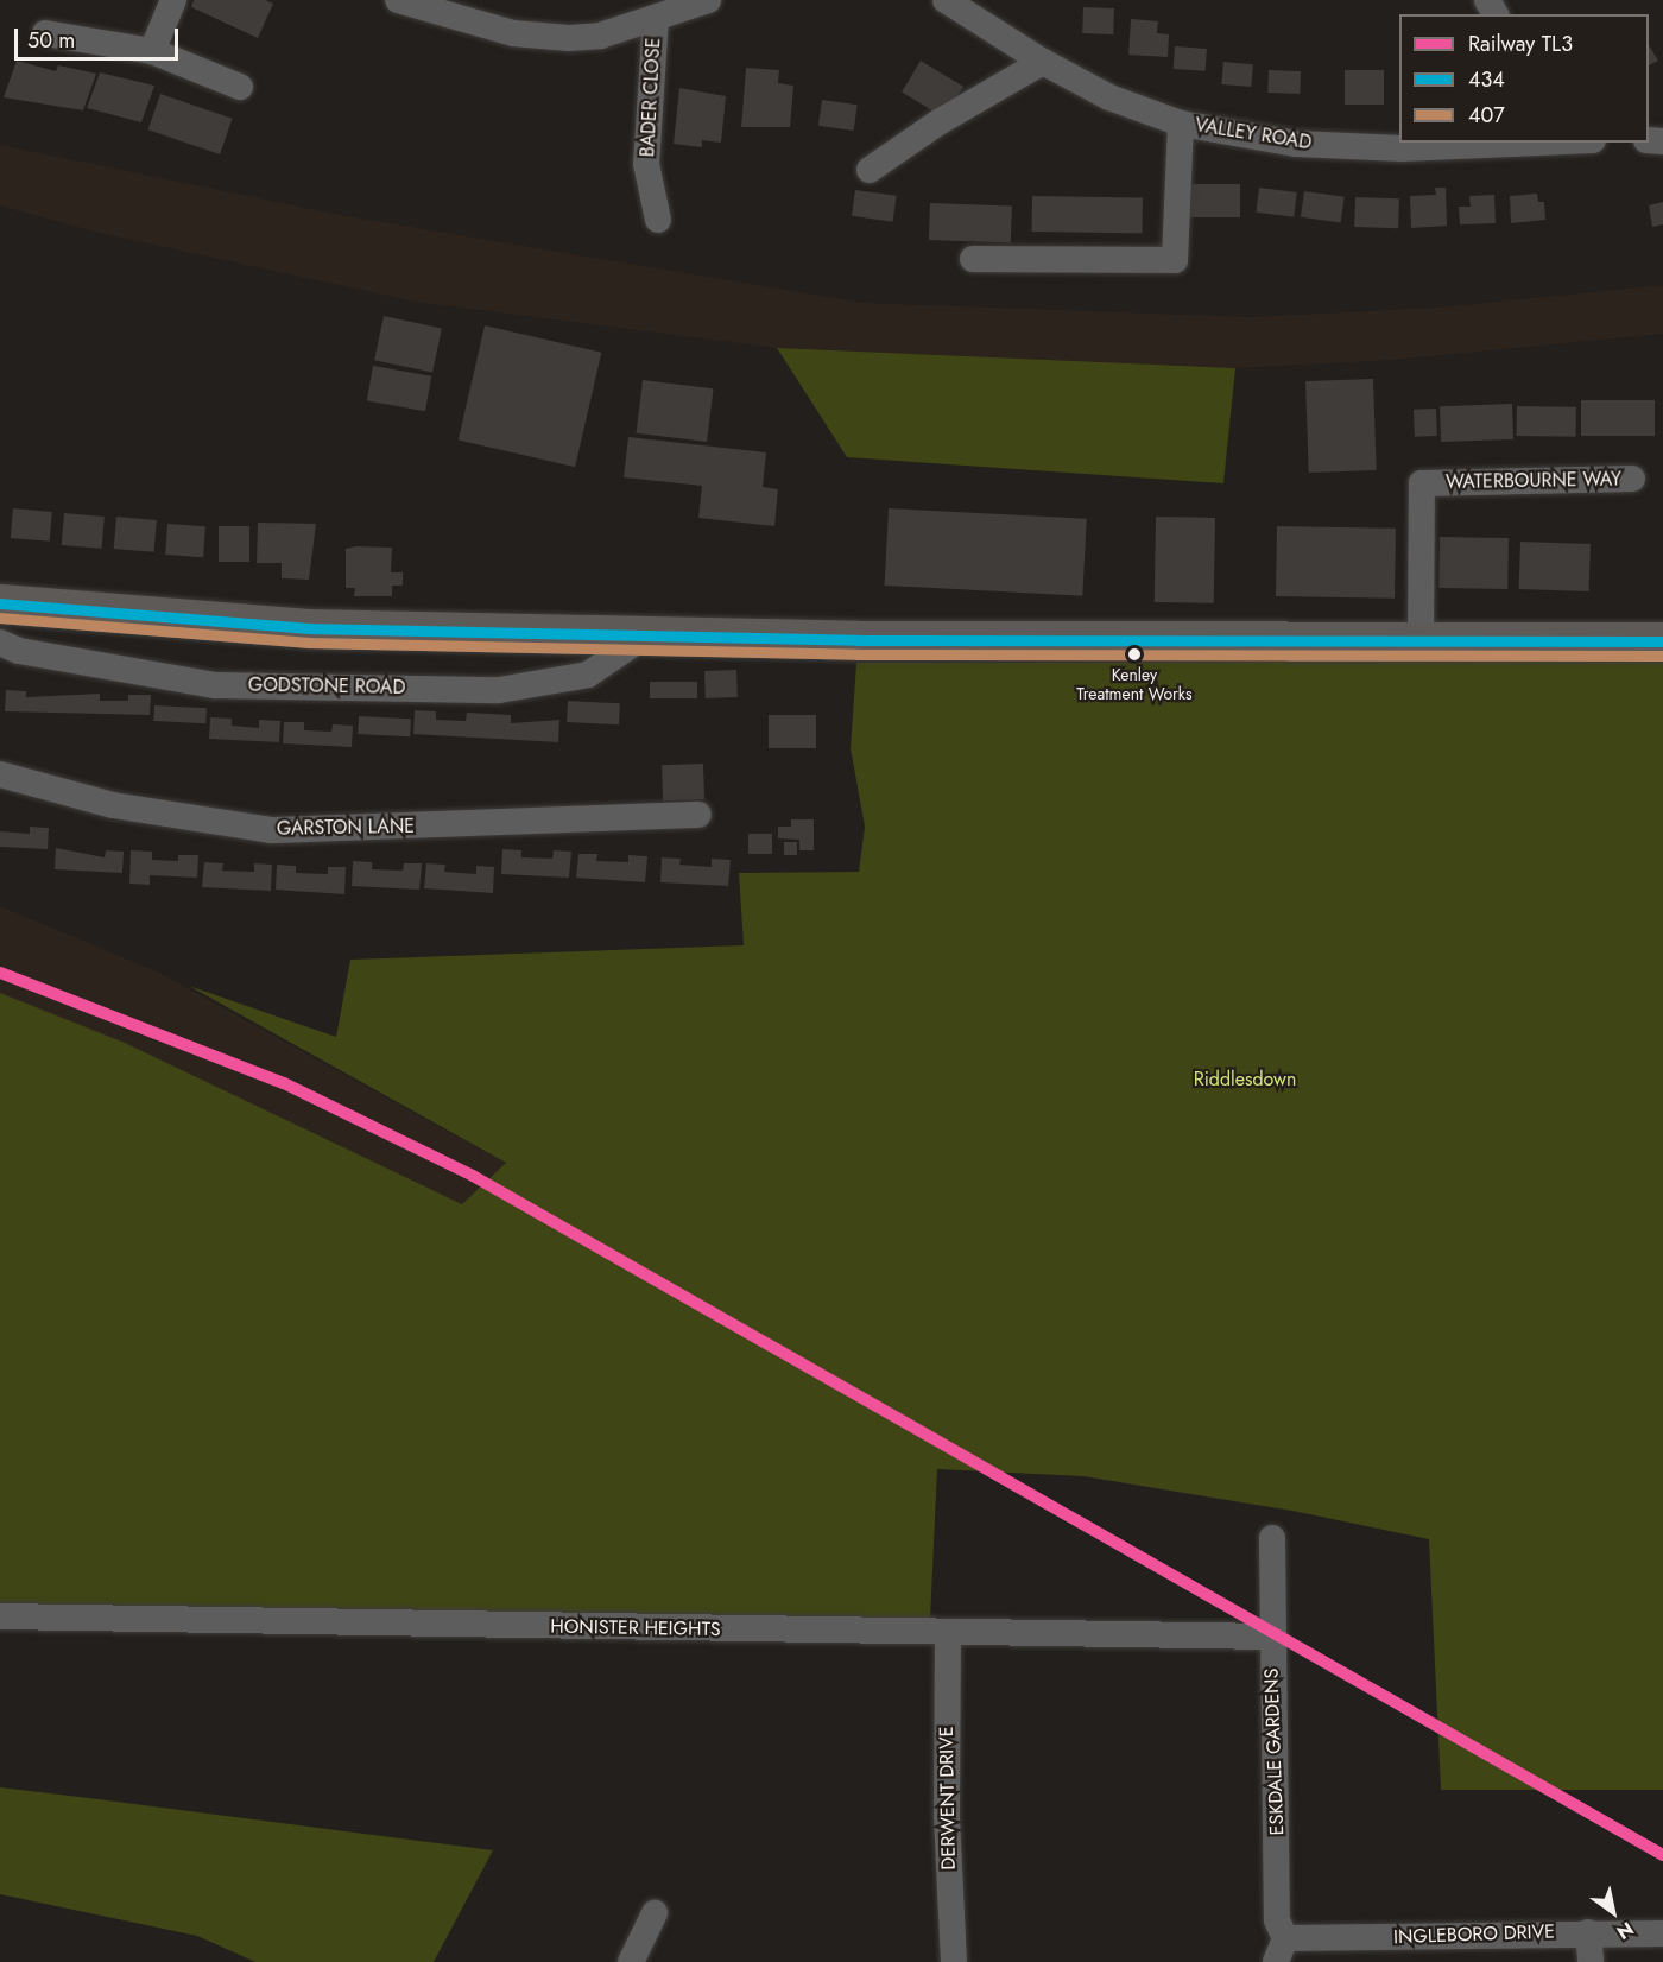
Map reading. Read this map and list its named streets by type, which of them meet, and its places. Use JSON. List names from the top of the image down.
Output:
{
  "streets": {
    "street": [
      "BADER CLOSE",
      "VALLEY ROAD",
      "WATERBOURNE WAY",
      "GODSTONE ROAD",
      "GARSTON LANE",
      "HONISTER HEIGHTS",
      "ESKDALE GARDENS",
      "DERWENT DRIVE",
      "INGLEBORO DRIVE"
    ]
  },
  "crossings": [
    ["HONISTER HEIGHTS", "ESKDALE GARDENS"],
    ["HONISTER HEIGHTS", "DERWENT DRIVE"],
    ["ESKDALE GARDENS", "INGLEBORO DRIVE"]
  ],
  "parks": ["Riddlesdown"],
  "places": ["Kenley Treatment Works"],
  "lines": ["transit line 434", "transit line 407", "rail line TL3"],
  "legend": ["Railway TL3", "434", "407"],
  "scale_bar": "50 m",
  "north": "bottom right"
}
